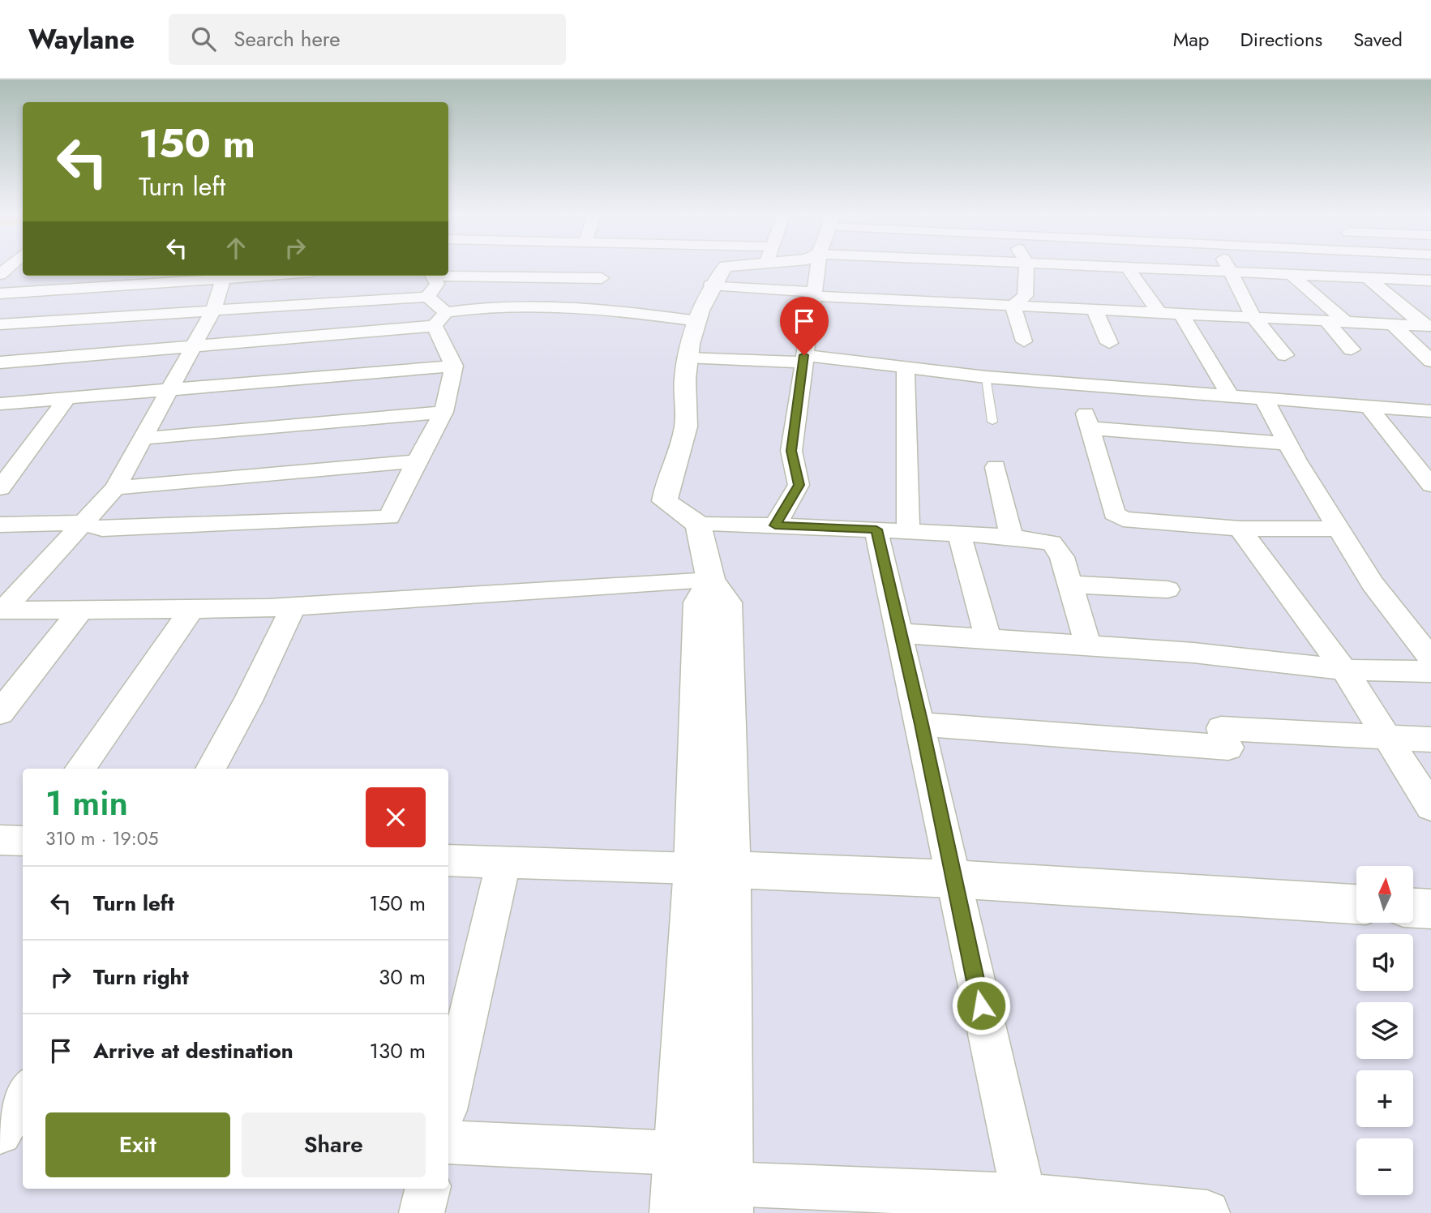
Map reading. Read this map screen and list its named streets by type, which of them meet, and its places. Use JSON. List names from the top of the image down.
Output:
{
  "north": "top",
  "page": {
    "header": "Waylane",
    "search": "Search here",
    "nav": ["Map", "Directions", "Saved"],
    "turn": ["150 m", "Turn left"],
    "heading": ["1 min", "310 m · 19:05"],
    "list": [
      {
        "name": "Turn left",
        "value": "150 m"
      },
      {
        "name": "Turn right",
        "value": "30 m"
      },
      {
        "name": "Arrive at destination",
        "value": "130 m"
      }
    ],
    "map_buttons": ["+", "−"],
    "buttons": ["Exit", "Share"]
  }
}
